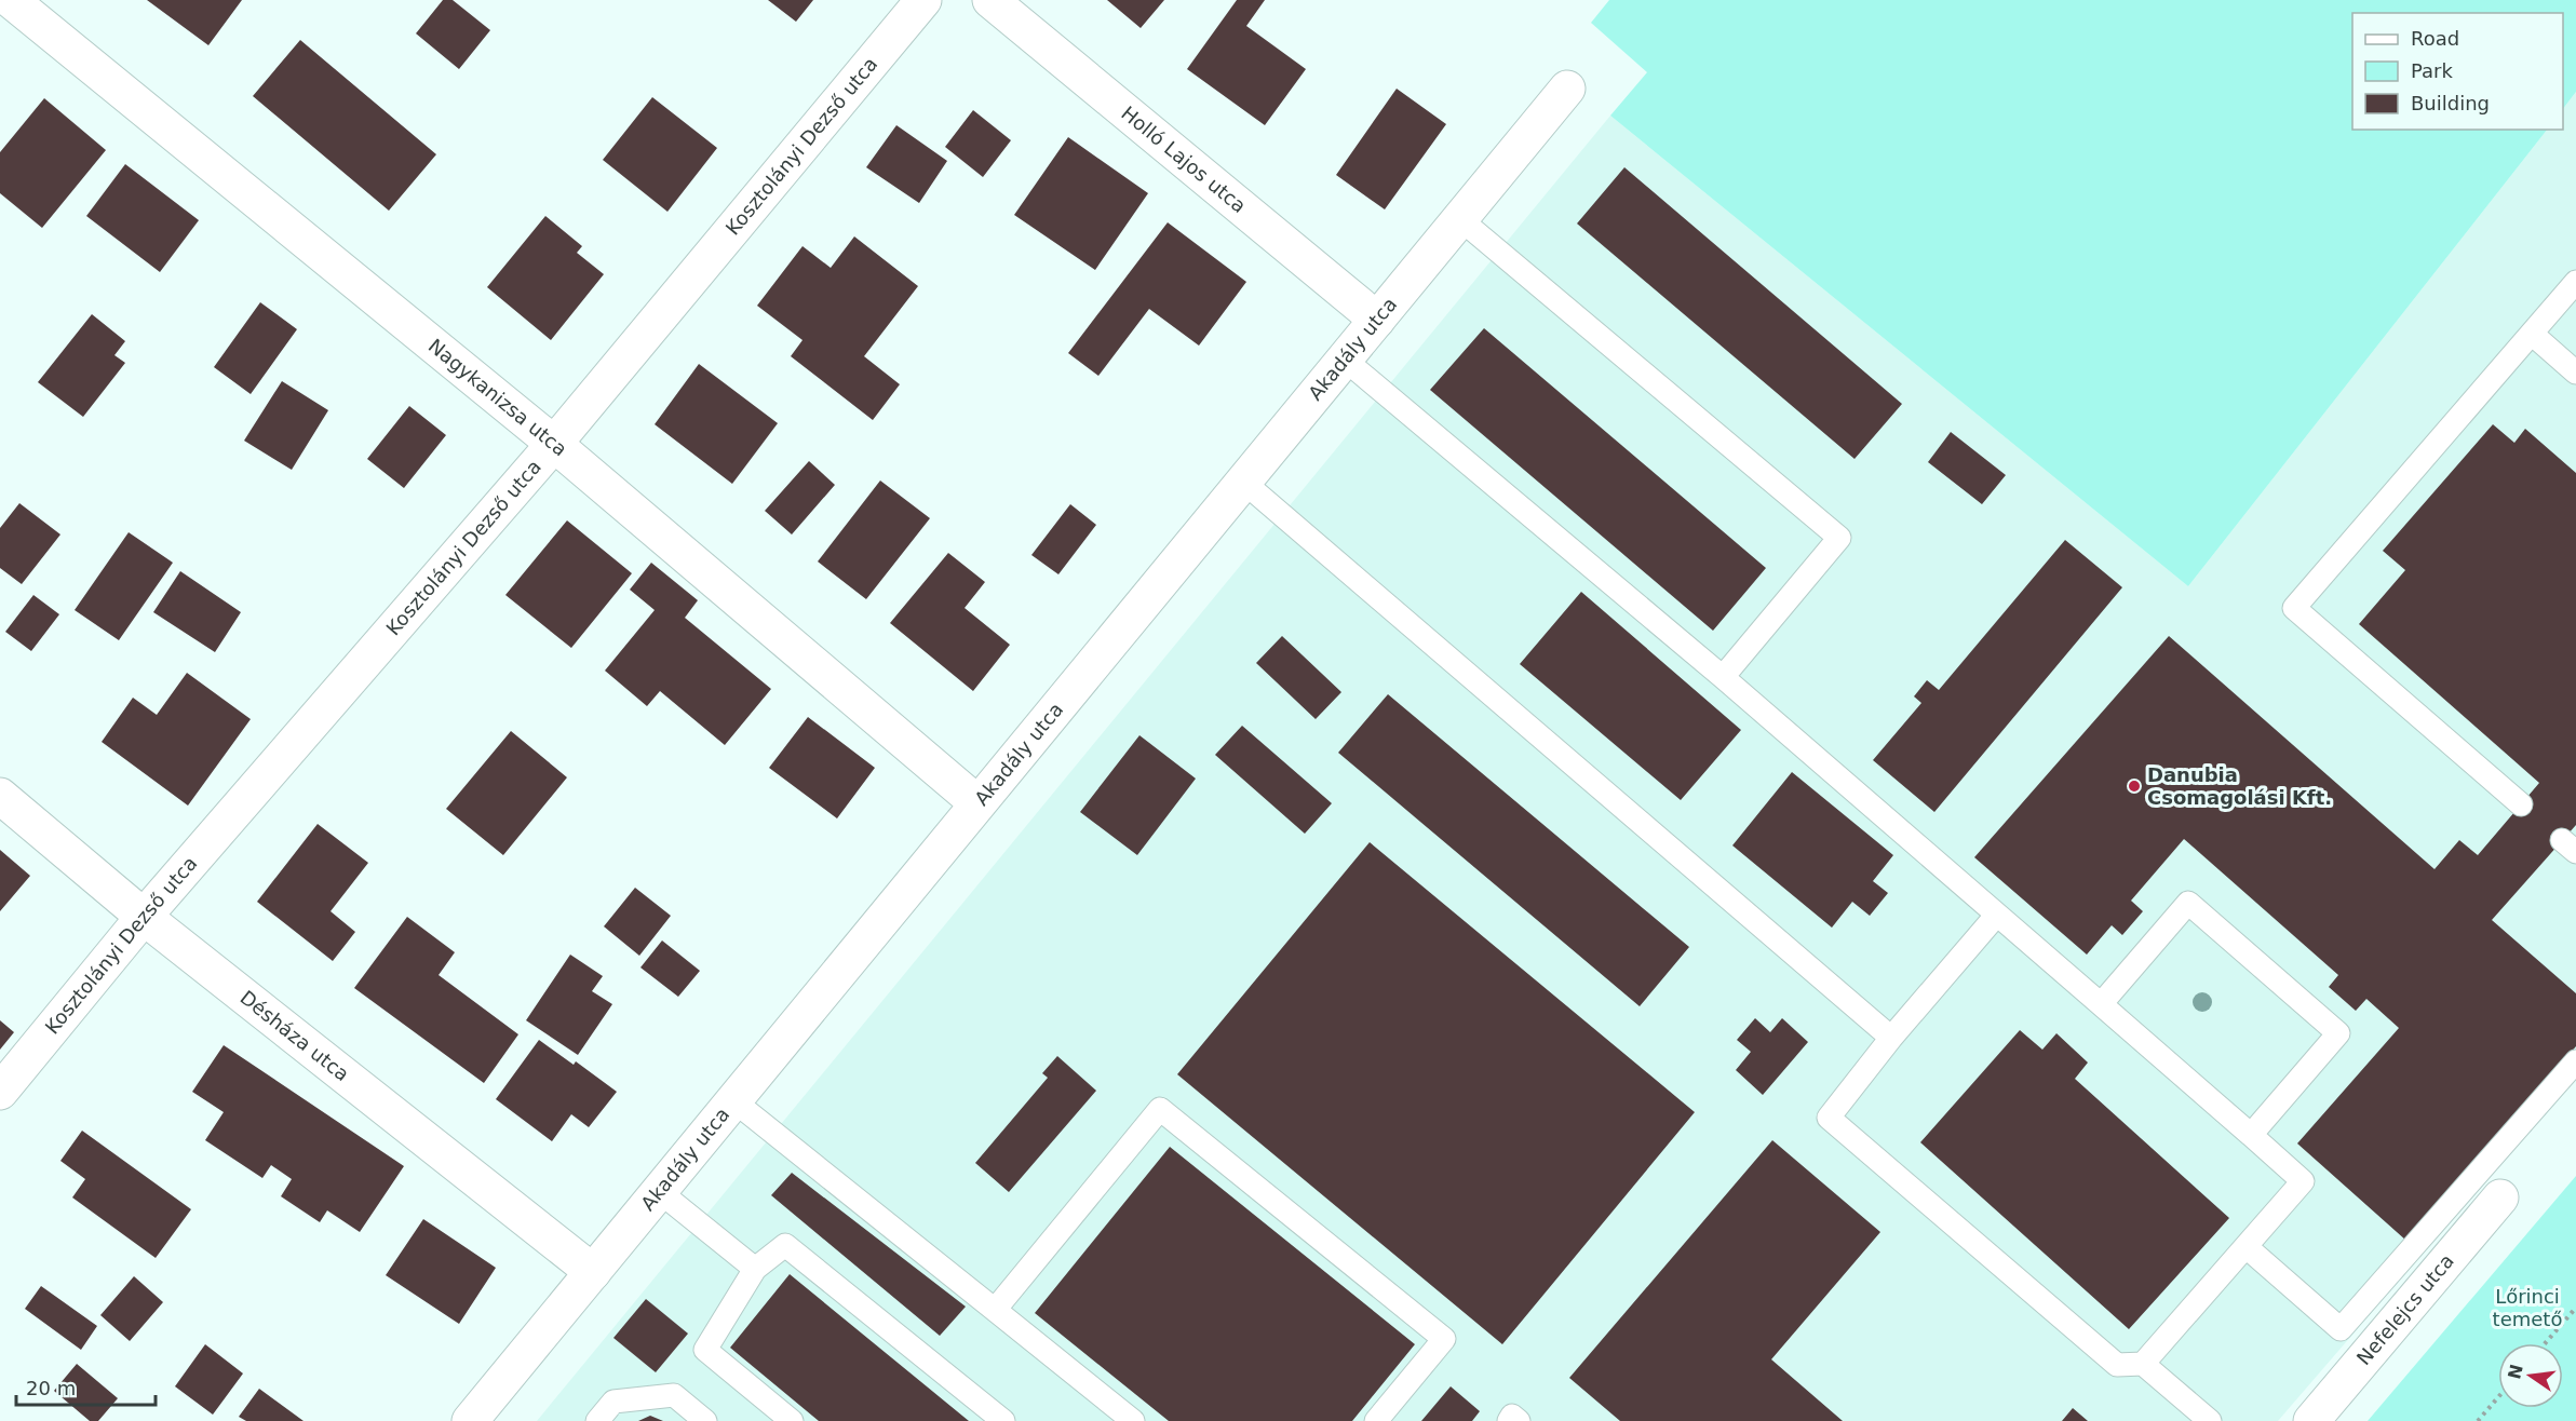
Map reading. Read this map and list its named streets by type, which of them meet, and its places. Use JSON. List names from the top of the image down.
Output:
{
  "streets": {
    "street": [
      "Kosztolányi Dezső utca",
      "Holló Lajos utca",
      "Akadály utca",
      "Nagykanizsa utca",
      "Désháza utca",
      "Nefelejcs utca"
    ]
  },
  "crossings": [
    ["Kosztolányi Dezső utca", "Nagykanizsa utca"],
    ["Kosztolányi Dezső utca", "Désháza utca"],
    ["Holló Lajos utca", "Akadály utca"],
    ["Akadály utca", "Nagykanizsa utca"],
    ["Akadály utca", "Désháza utca"]
  ],
  "parks": ["Lőrinci temető"],
  "places": ["Danubia Csomagolási Kft."],
  "legend": ["Road", "Park", "Building"],
  "scale_bar": "20 m",
  "north": "left"
}
